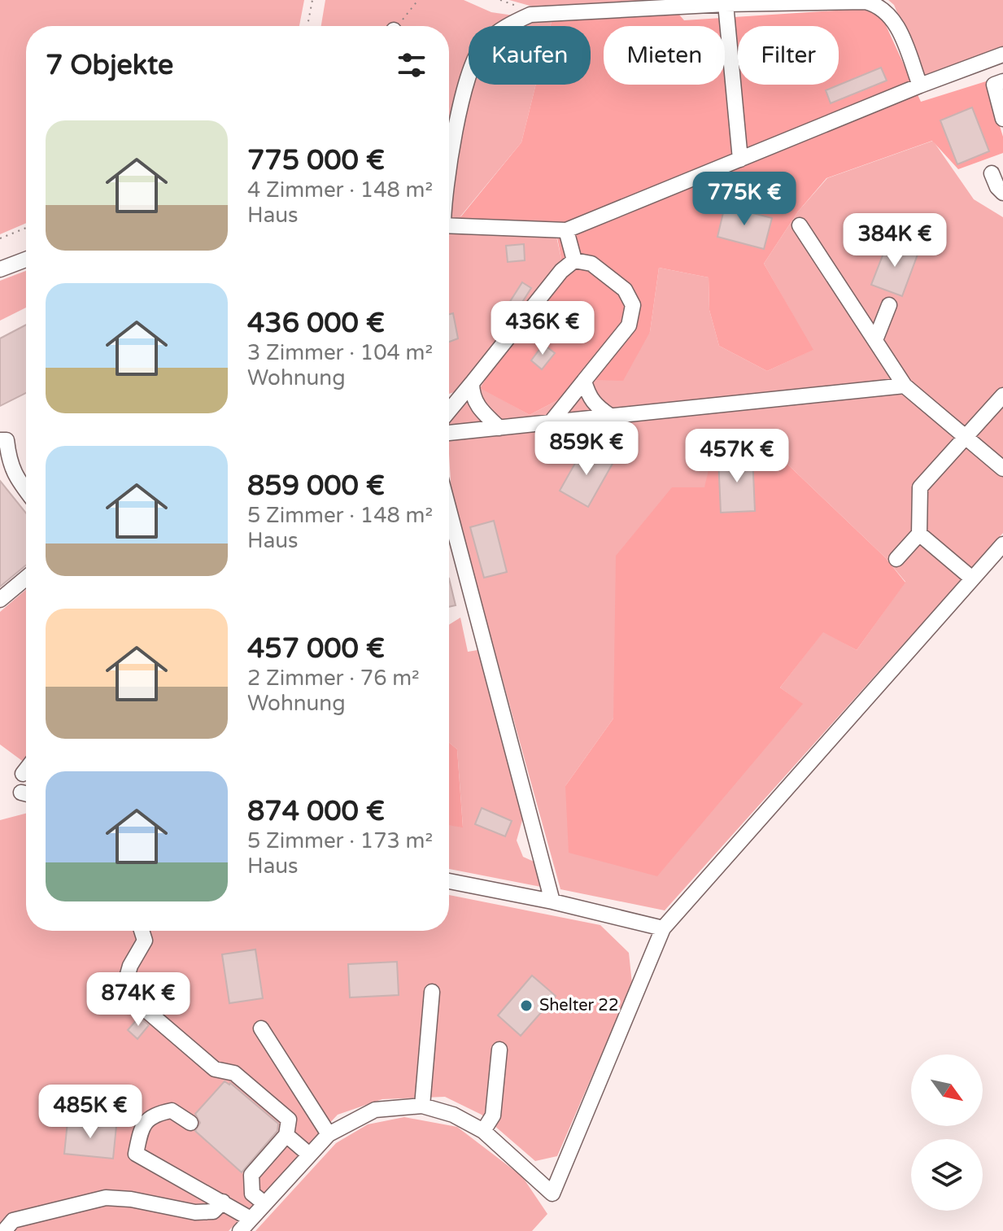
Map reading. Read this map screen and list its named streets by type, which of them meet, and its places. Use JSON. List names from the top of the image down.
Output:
{
  "places": ["Shelter 22"],
  "north": "bottom right",
  "page": {
    "chip": ["Kaufen", "Mieten", "Filter"],
    "heading": "7 Objekte",
    "list": [
      {
        "name": "775 000 €",
        "note": "4 Zimmer · 148 m² · Haus"
      },
      {
        "name": "436 000 €",
        "note": "3 Zimmer · 104 m² · Wohnung"
      },
      {
        "name": "859 000 €",
        "note": "5 Zimmer · 148 m² · Haus"
      },
      {
        "name": "457 000 €",
        "note": "2 Zimmer · 76 m² · Wohnung"
      },
      {
        "name": "874 000 €",
        "note": "5 Zimmer · 173 m² · Haus"
      }
    ],
    "price": [
      "775K €",
      "384K €",
      "436K €",
      "859K €",
      "457K €",
      "874K €",
      "485K €"
    ]
  }
}
